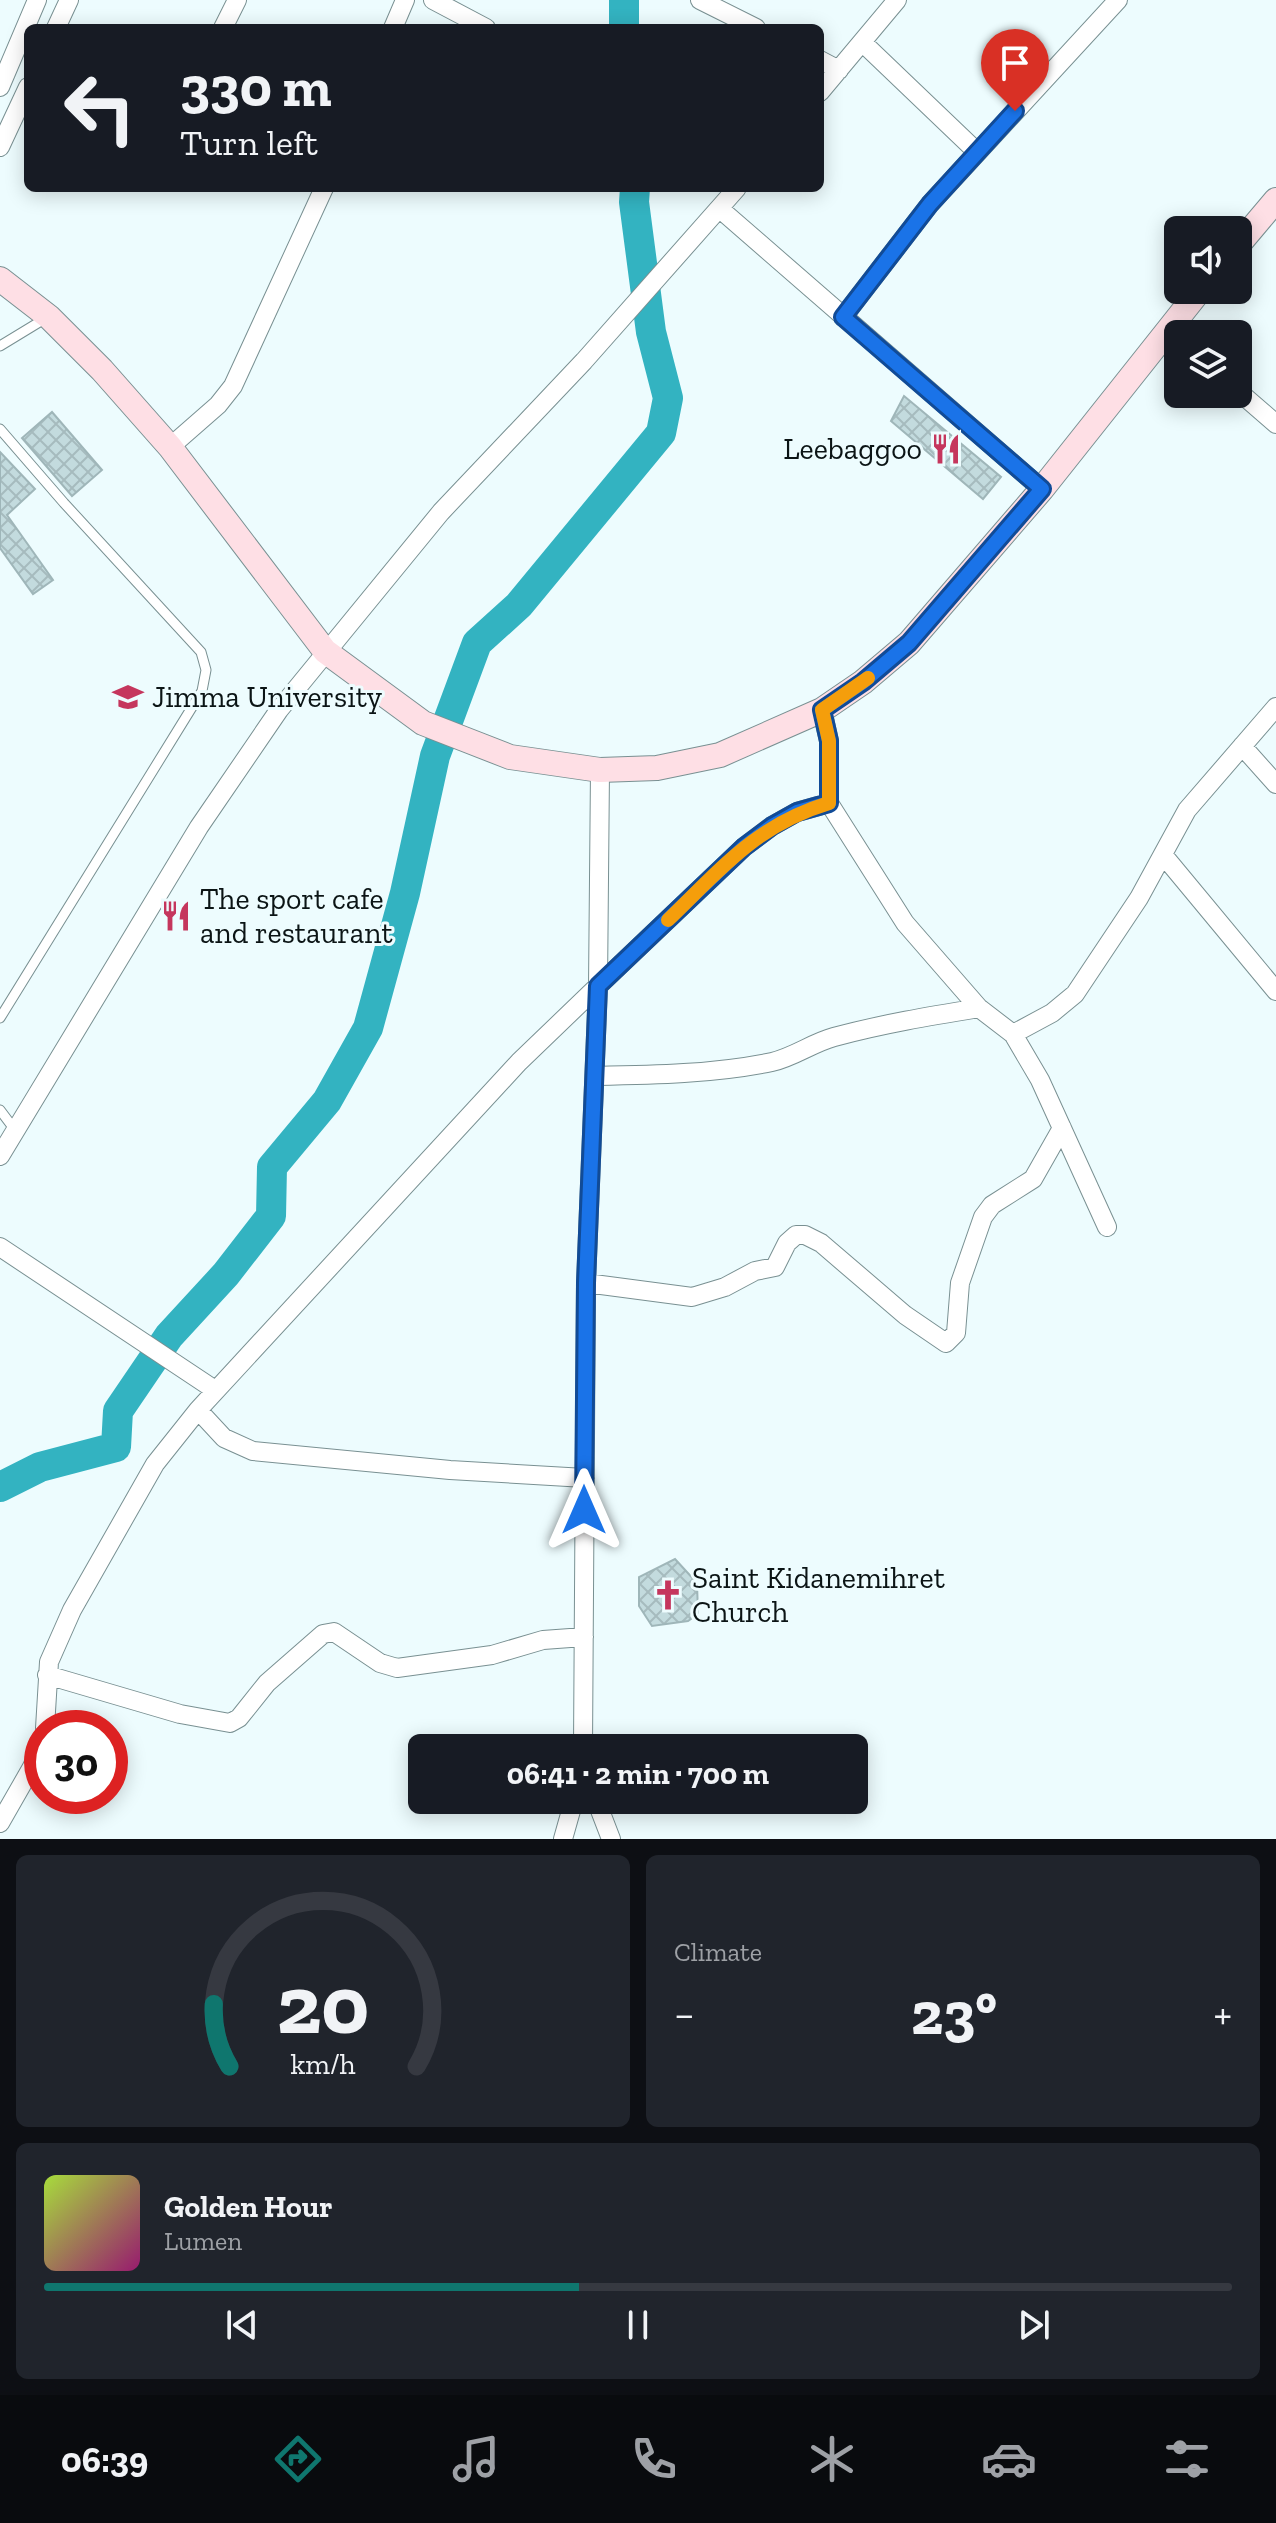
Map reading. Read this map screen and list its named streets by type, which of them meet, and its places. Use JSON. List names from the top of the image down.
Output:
{
  "places": {
    "restaurant": ["Leebaggoo", "The sport cafe and restaurant"],
    "school or university": ["Jimma University"],
    "church": ["Saint Kidanemihret Church"]
  },
  "page": {
    "turn": ["330 m", "Turn left"],
    "limit": "30",
    "trip": "06:41 · 2 min · 700 m",
    "tile": "Climate",
    "heat": ["−", "23°", "+"],
    "song": ["Golden Hour", "Lumen"],
    "tabs": "06:39",
    "gauge": ["20", "km/h"]
  }
}
